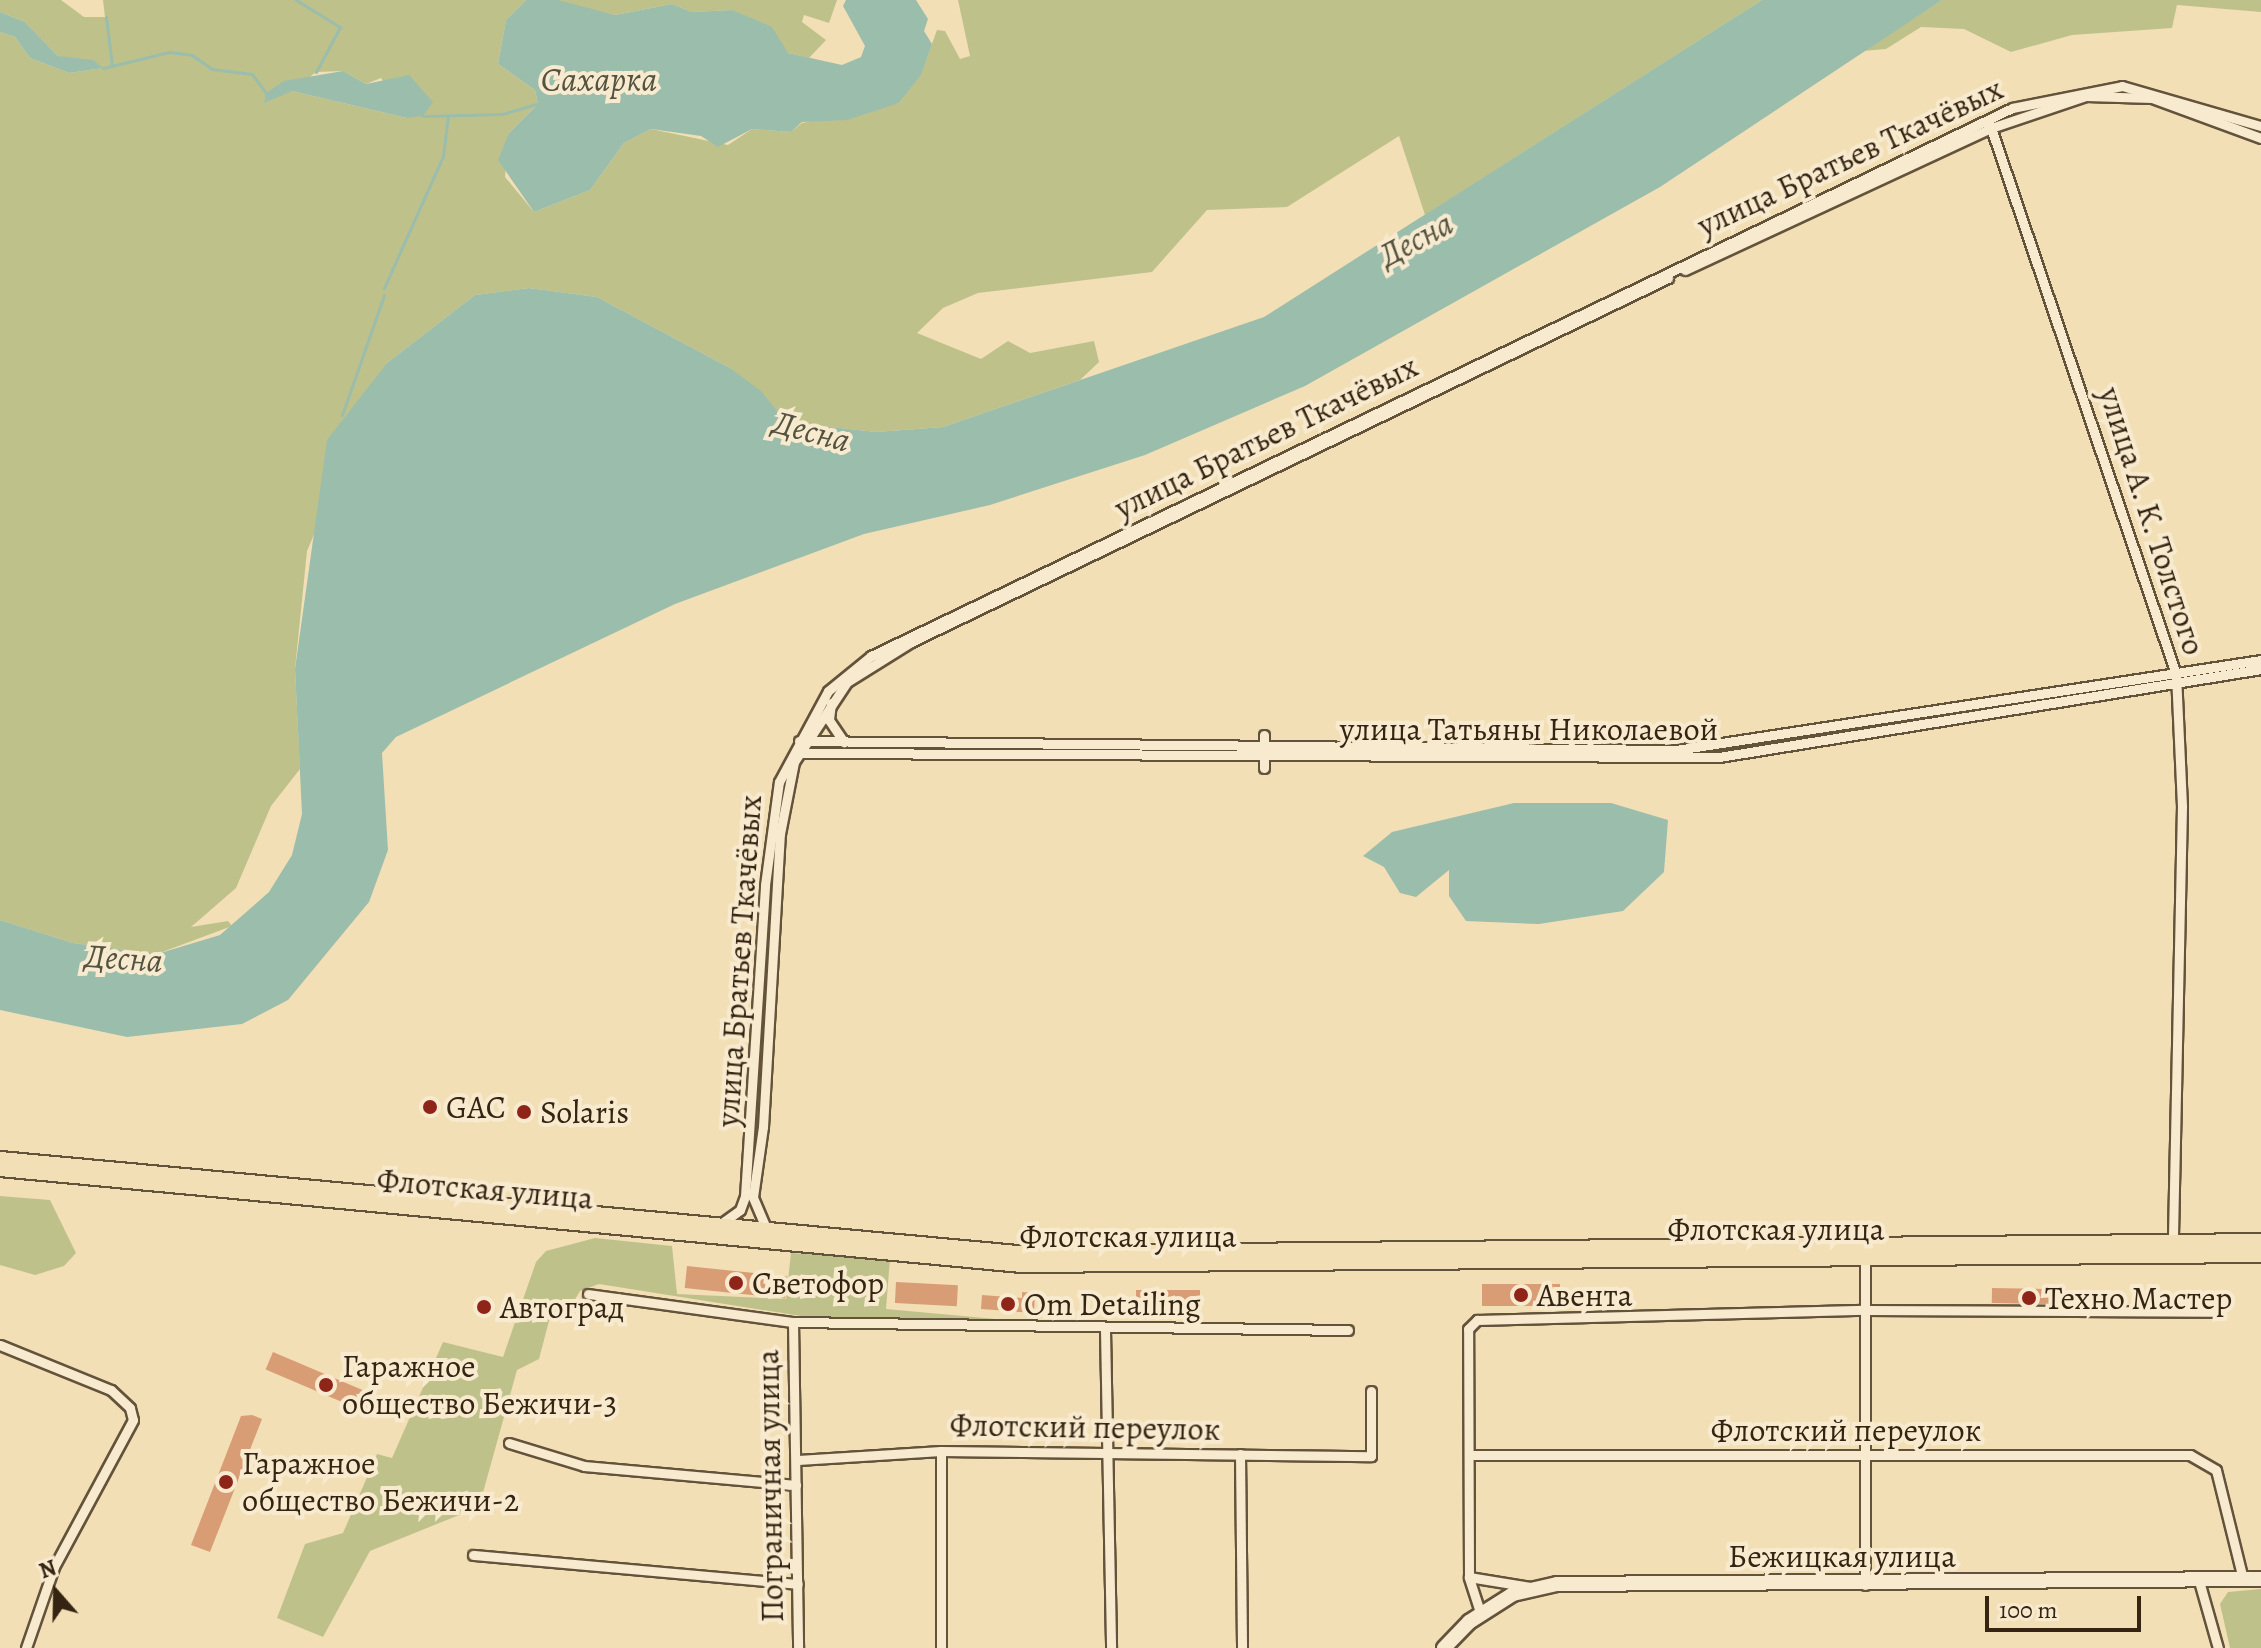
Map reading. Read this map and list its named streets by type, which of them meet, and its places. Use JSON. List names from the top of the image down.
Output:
{
  "streets": {
    "main road": ["Флотская улица"],
    "street": [
      "улица Братьев Ткачёвых",
      "улица А. К. Толстого",
      "улица Татьяны Николаевой",
      "Флотский переулок",
      "Пограничная улица",
      "Бежицкая улица"
    ]
  },
  "crossings": [
    ["улица Братьев Ткачёвых", "улица А. К. Толстого"],
    ["улица Братьев Ткачёвых", "улица Татьяны Николаевой"],
    ["улица Братьев Ткачёвых", "Флотская улица"],
    ["улица А. К. Толстого", "улица Татьяны Николаевой"],
    ["улица А. К. Толстого", "Флотская улица"],
    ["Флотский переулок", "Пограничная улица"],
    ["Флотский переулок", "Бежицкая улица"]
  ],
  "water": ["Сахарка", "Десна"],
  "places": [
    "GAC",
    "Solaris",
    "Светофор",
    "Авента",
    "Техно Мастер",
    "Om Detailing",
    "Автоград",
    "Гаражное общество Бежичи-3",
    "Гаражное общество Бежичи-2"
  ],
  "scale_bar": "100 m",
  "north": "top"
}
